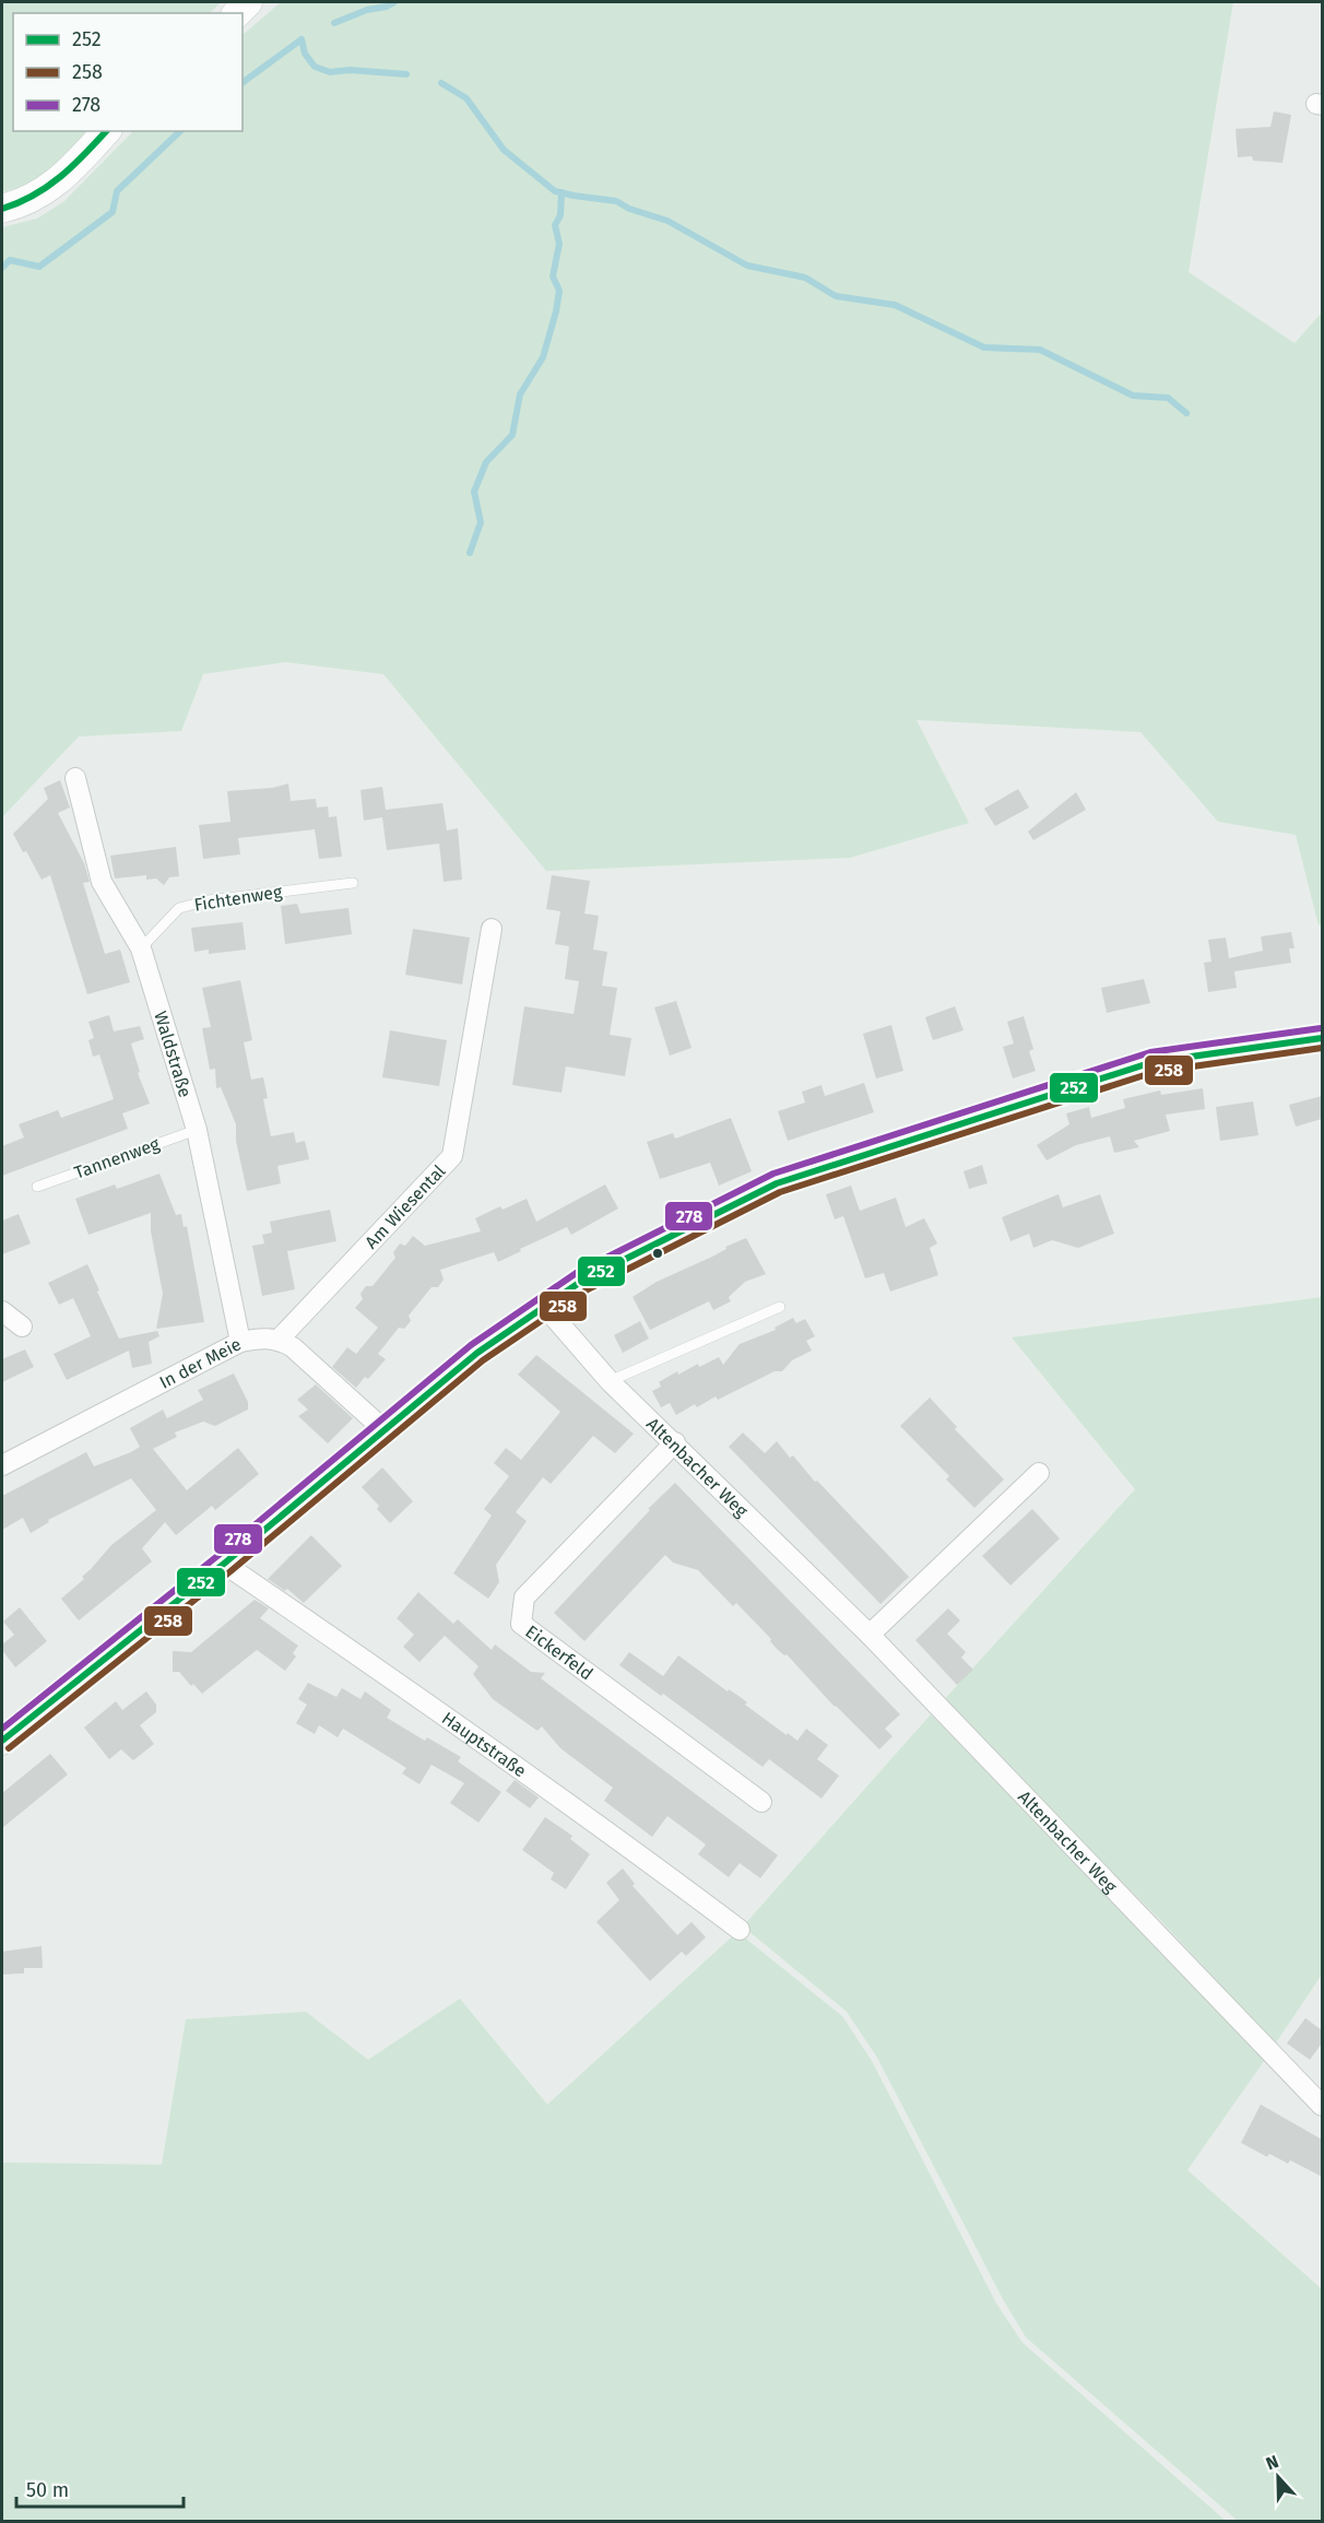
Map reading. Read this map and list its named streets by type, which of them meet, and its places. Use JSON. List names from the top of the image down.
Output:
{
  "streets": {
    "street": [
      "Waldstraße",
      "Am Wiesental",
      "In der Meie",
      "Altenbacher Weg",
      "Eickerfeld",
      "Hauptstraße"
    ],
    "lane": ["Fichtenweg", "Tannenweg"]
  },
  "crossings": [
    ["Fichtenweg", "Waldstraße"],
    ["Waldstraße", "Tannenweg"],
    ["Waldstraße", "In der Meie"],
    ["Am Wiesental", "In der Meie"],
    ["Altenbacher Weg", "Eickerfeld"]
  ],
  "lines": ["transit line 252", "transit line 278", "transit line 258"],
  "legend": ["252", "258", "278"],
  "scale_bar": "50 m",
  "north": "top"
}
